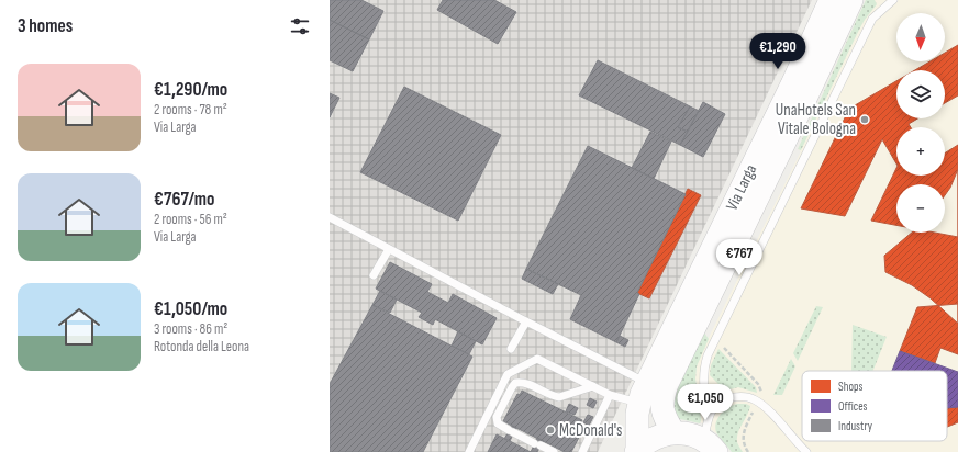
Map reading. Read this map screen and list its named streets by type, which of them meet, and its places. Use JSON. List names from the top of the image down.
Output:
{
  "streets": {
    "main road": ["Via Larga"]
  },
  "places": ["UnaHotels San Vitale Bologna", "McDonald's"],
  "legend": ["Shops", "Offices", "Industry"],
  "north": "bottom",
  "page": {
    "heading": "3 homes",
    "map_buttons": ["+", "−"],
    "price": ["€1,290", "€767", "€1,050"],
    "list": [
      {
        "name": "€1,290/mo",
        "note": "2 rooms · 78 m² · Via Larga"
      },
      {
        "name": "€767/mo",
        "note": "2 rooms · 56 m² · Via Larga"
      },
      {
        "name": "€1,050/mo",
        "note": "3 rooms · 86 m² · Rotonda della Leona"
      }
    ]
  }
}
